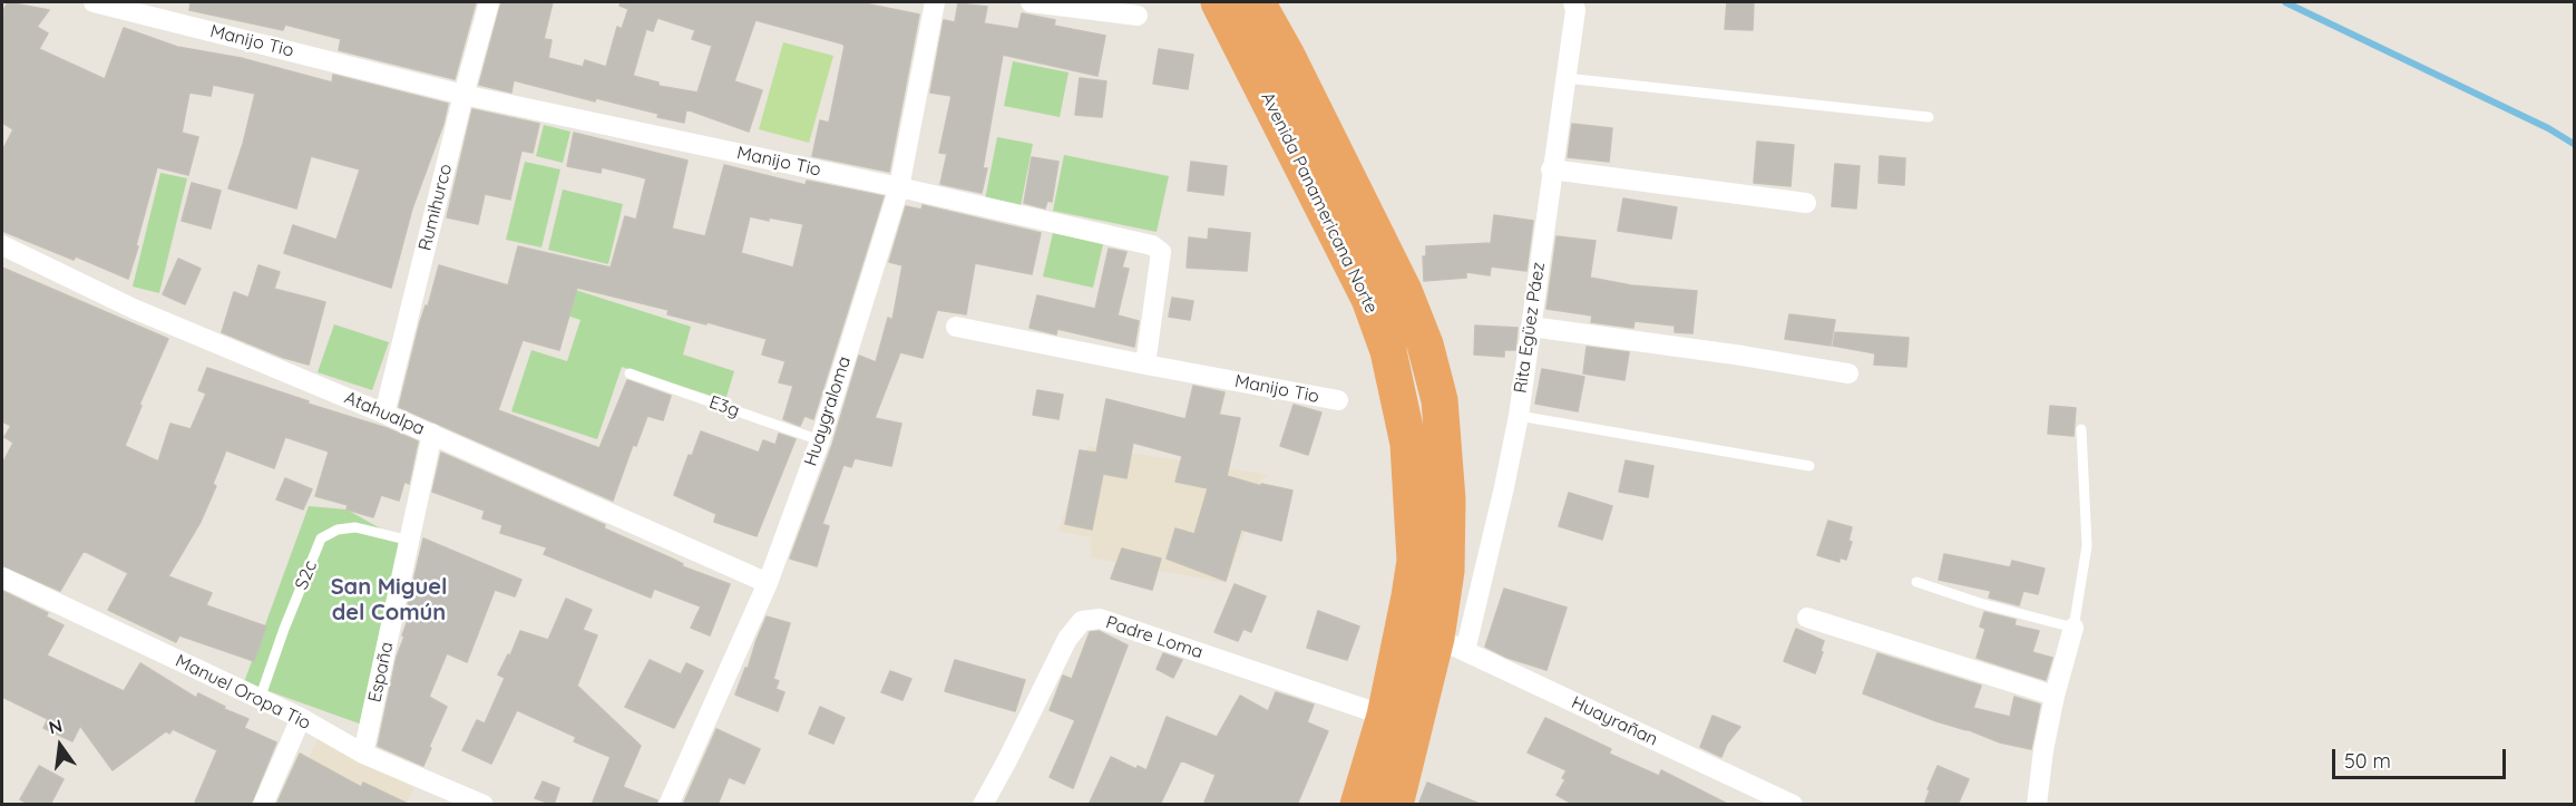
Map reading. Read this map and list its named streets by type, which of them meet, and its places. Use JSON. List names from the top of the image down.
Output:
{
  "streets": {
    "highway": ["Avenida Panamericana Norte"],
    "street": [
      "Manijo Tio",
      "Rumihurco",
      "Rita Egüez Páez",
      "Huaygraloma",
      "Atahualpa",
      "Padre Loma",
      "España",
      "Manuel Oropa Tio",
      "Huayrañan"
    ],
    "lane": ["E3g", "S2c"]
  },
  "crossings": [
    ["Manijo Tio", "Rumihurco"],
    ["Manijo Tio", "Huaygraloma"],
    ["Avenida Panamericana Norte", "Rita Egüez Páez"],
    ["Avenida Panamericana Norte", "Padre Loma"],
    ["Avenida Panamericana Norte", "Huayrañan"],
    ["Rumihurco", "Atahualpa"],
    ["Rita Egüez Páez", "Huayrañan"],
    ["E3g", "Huaygraloma"],
    ["Huaygraloma", "Atahualpa"],
    ["Atahualpa", "España"],
    ["S2c", "España"],
    ["S2c", "Manuel Oropa Tio"],
    ["España", "Manuel Oropa Tio"]
  ],
  "districts": ["San Miguel del Común"],
  "scale_bar": "50 m",
  "north": "top"
}
